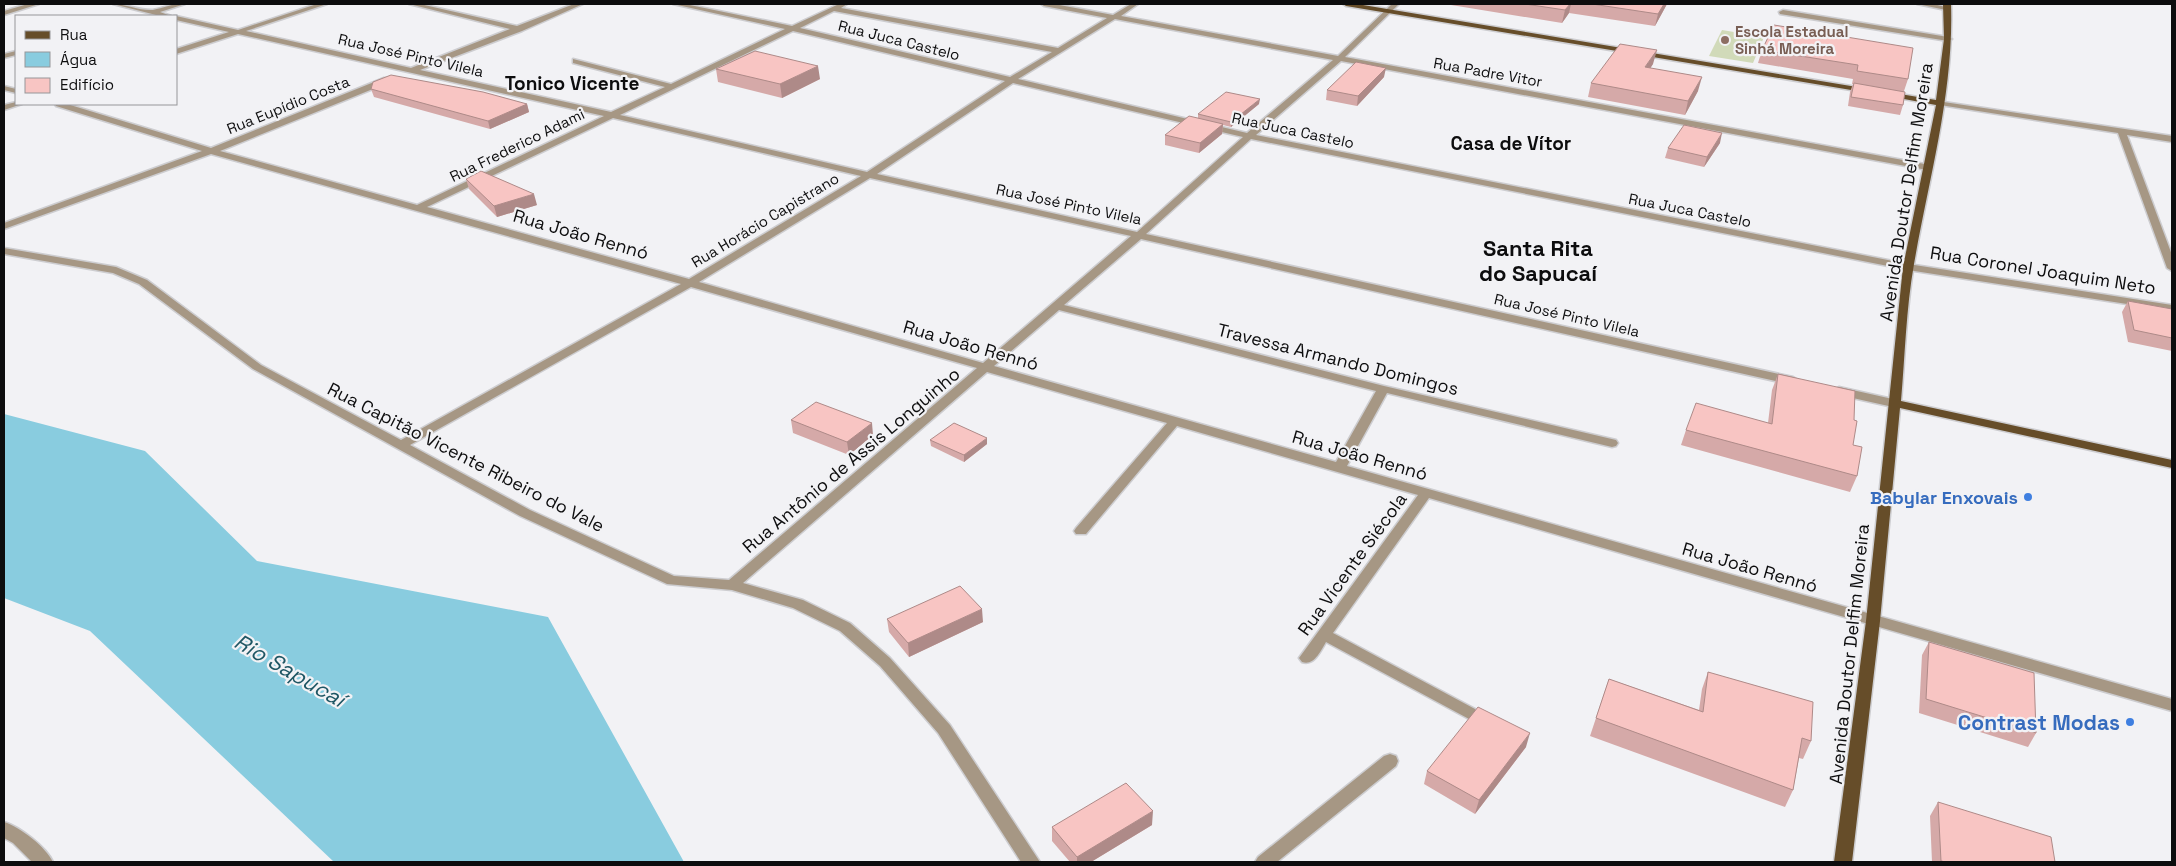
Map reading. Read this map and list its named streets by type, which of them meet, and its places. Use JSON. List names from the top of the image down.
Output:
{
  "streets": {
    "main road": ["Avenida Doutor Delfim Moreira"],
    "street": [
      "Rua Juca Castelo",
      "Rua José Pinto Vilela",
      "Rua Padre Vitor",
      "Rua Eupídio Costa",
      "Rua Frederico Adami",
      "Rua Horácio Capistrano",
      "Rua João Rennó",
      "Rua Coronel Joaquim Neto",
      "Travessa Armando Domingos",
      "Rua Capitão Vicente Ribeiro do Vale",
      "Rua Antônio de Assis Longuinho",
      "Rua Vicente Siécola"
    ]
  },
  "crossings": [
    ["Rua Juca Castelo", "Rua Frederico Adami"],
    ["Rua Juca Castelo", "Avenida Doutor Delfim Moreira"],
    ["Rua Juca Castelo", "Rua Horácio Capistrano"],
    ["Rua Juca Castelo", "Rua Coronel Joaquim Neto"],
    ["Rua Juca Castelo", "Rua Antônio de Assis Longuinho"],
    ["Rua José Pinto Vilela", "Rua Eupídio Costa"],
    ["Rua José Pinto Vilela", "Rua Frederico Adami"],
    ["Rua José Pinto Vilela", "Rua Horácio Capistrano"],
    ["Rua José Pinto Vilela", "Rua Antônio de Assis Longuinho"],
    ["Rua Padre Vitor", "Avenida Doutor Delfim Moreira"],
    ["Rua Padre Vitor", "Rua Horácio Capistrano"],
    ["Rua Padre Vitor", "Rua Antônio de Assis Longuinho"],
    ["Rua Eupídio Costa", "Rua João Rennó"],
    ["Rua Frederico Adami", "Rua João Rennó"],
    ["Avenida Doutor Delfim Moreira", "Rua João Rennó"],
    ["Avenida Doutor Delfim Moreira", "Rua Coronel Joaquim Neto"],
    ["Rua Horácio Capistrano", "Rua João Rennó"],
    ["Rua Horácio Capistrano", "Rua Capitão Vicente Ribeiro do Vale"],
    ["Rua João Rennó", "Rua Antônio de Assis Longuinho"],
    ["Rua João Rennó", "Rua Vicente Siécola"],
    ["Travessa Armando Domingos", "Rua Antônio de Assis Longuinho"],
    ["Rua Capitão Vicente Ribeiro do Vale", "Rua Antônio de Assis Longuinho"]
  ],
  "districts": ["Tonico Vicente", "Casa de Vítor", "Santa Rita do Sapucaí"],
  "water": ["Rio Sapucaí"],
  "places": ["Escola Estadual Sinhá Moreira", "Babylar Enxovais", "Contrast Modas"],
  "legend": ["Rua", "Água", "Edifício"]
}
